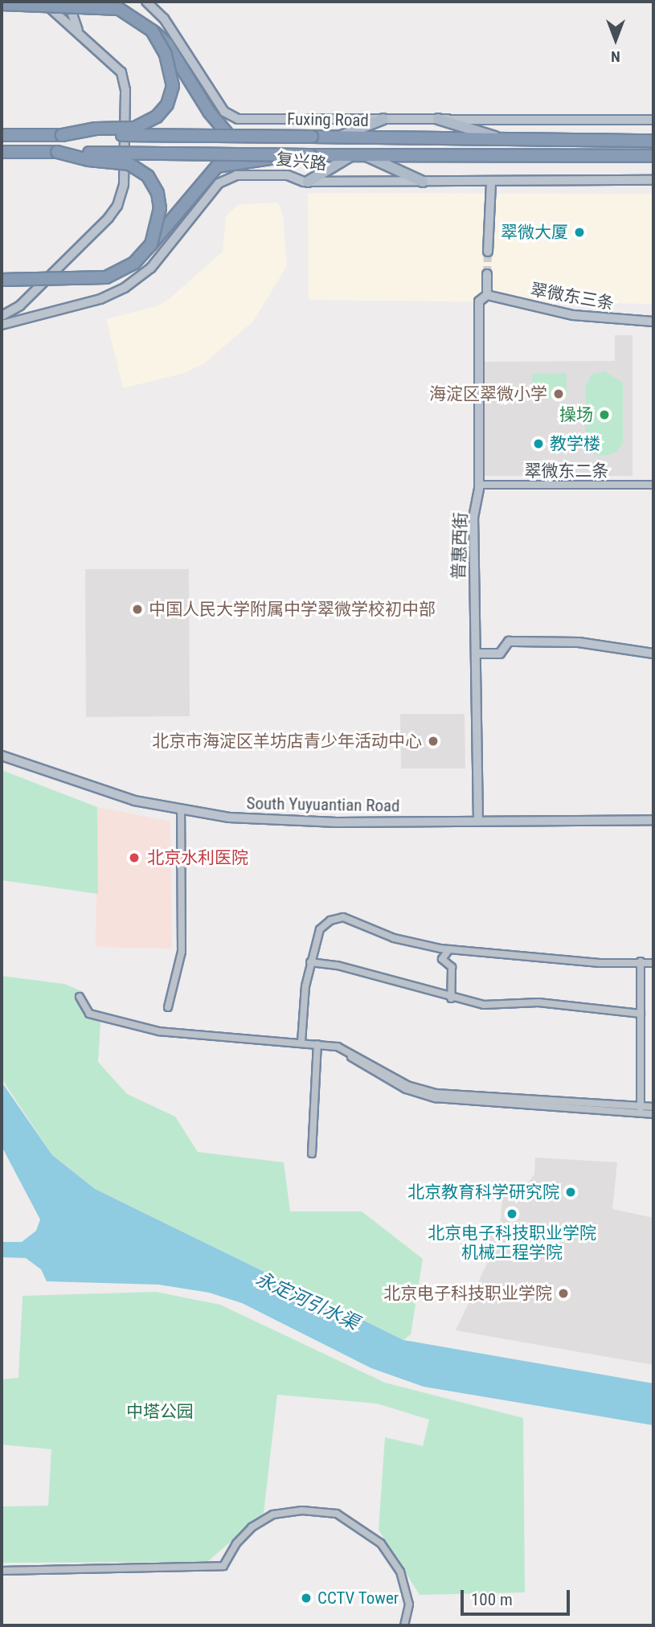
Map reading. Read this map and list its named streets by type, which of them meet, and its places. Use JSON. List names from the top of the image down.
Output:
{
  "streets": {
    "highway": ["Fuxing Road", "复兴路"],
    "street": [
      "翠微东三条",
      "翠微东二条",
      "普惠西街",
      "South Yuyuantian Road"
    ]
  },
  "crossings": [
    ["Fuxing Road", "复兴路"],
    ["翠微东三条", "普惠西街"],
    ["翠微东二条", "普惠西街"],
    ["普惠西街", "South Yuyuantian Road"]
  ],
  "water": ["永定河引水渠"],
  "parks": ["中塔公园"],
  "places": [
    "翠微大厦",
    "海淀区翠微小学",
    "操场",
    "教学楼",
    "中国人民大学附属中学翠微学校初中部",
    "北京市海淀区羊坊店青少年活动中心",
    "北京水利医院",
    "北京教育科学研究院",
    "北京电子科技职业学院 机械工程学院",
    "北京电子科技职业学院",
    "CCTV Tower"
  ],
  "scale_bar": "100 m",
  "north": "bottom"
}
